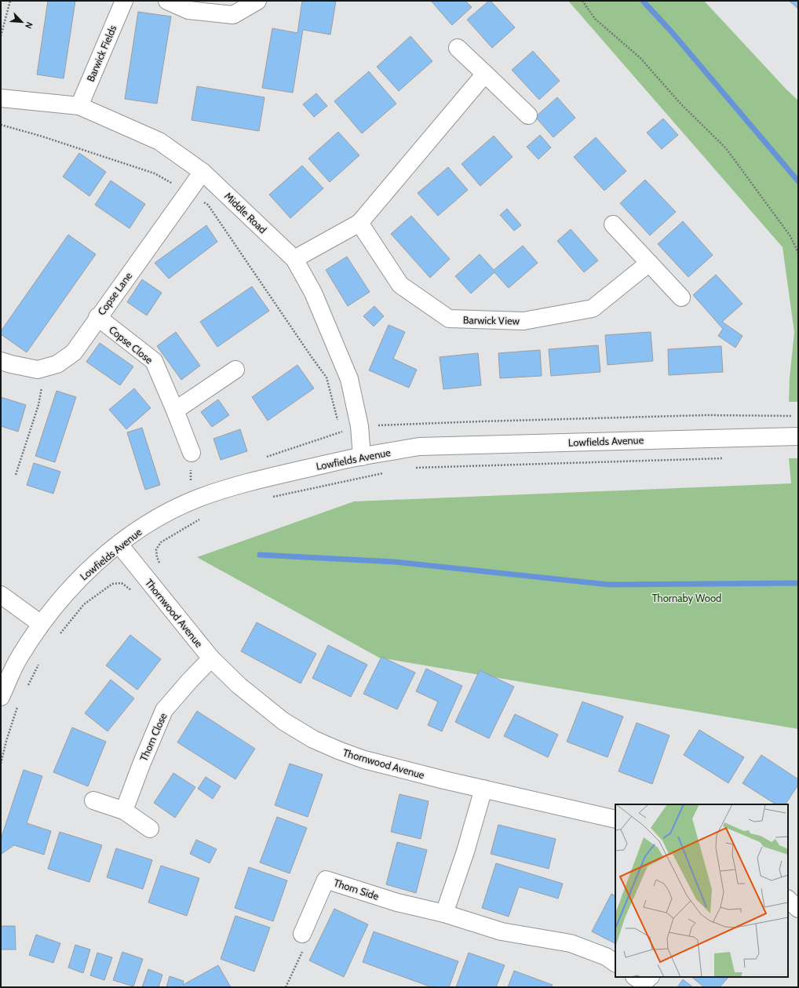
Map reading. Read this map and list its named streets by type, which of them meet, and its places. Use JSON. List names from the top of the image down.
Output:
{
  "streets": {
    "street": [
      "Barwick Fields",
      "Middle Road",
      "Copse Lane",
      "Barwick View",
      "Copse Close",
      "Lowfields Avenue",
      "Thornwood Avenue",
      "Thorn Close",
      "Thorn Side"
    ]
  },
  "crossings": [
    ["Barwick Fields", "Middle Road"],
    ["Middle Road", "Copse Lane"],
    ["Middle Road", "Lowfields Avenue"],
    ["Copse Lane", "Copse Close"],
    ["Lowfields Avenue", "Thornwood Avenue"],
    ["Thornwood Avenue", "Thorn Close"]
  ],
  "parks": ["Thornaby Wood"],
  "north": "bottom right"
}
